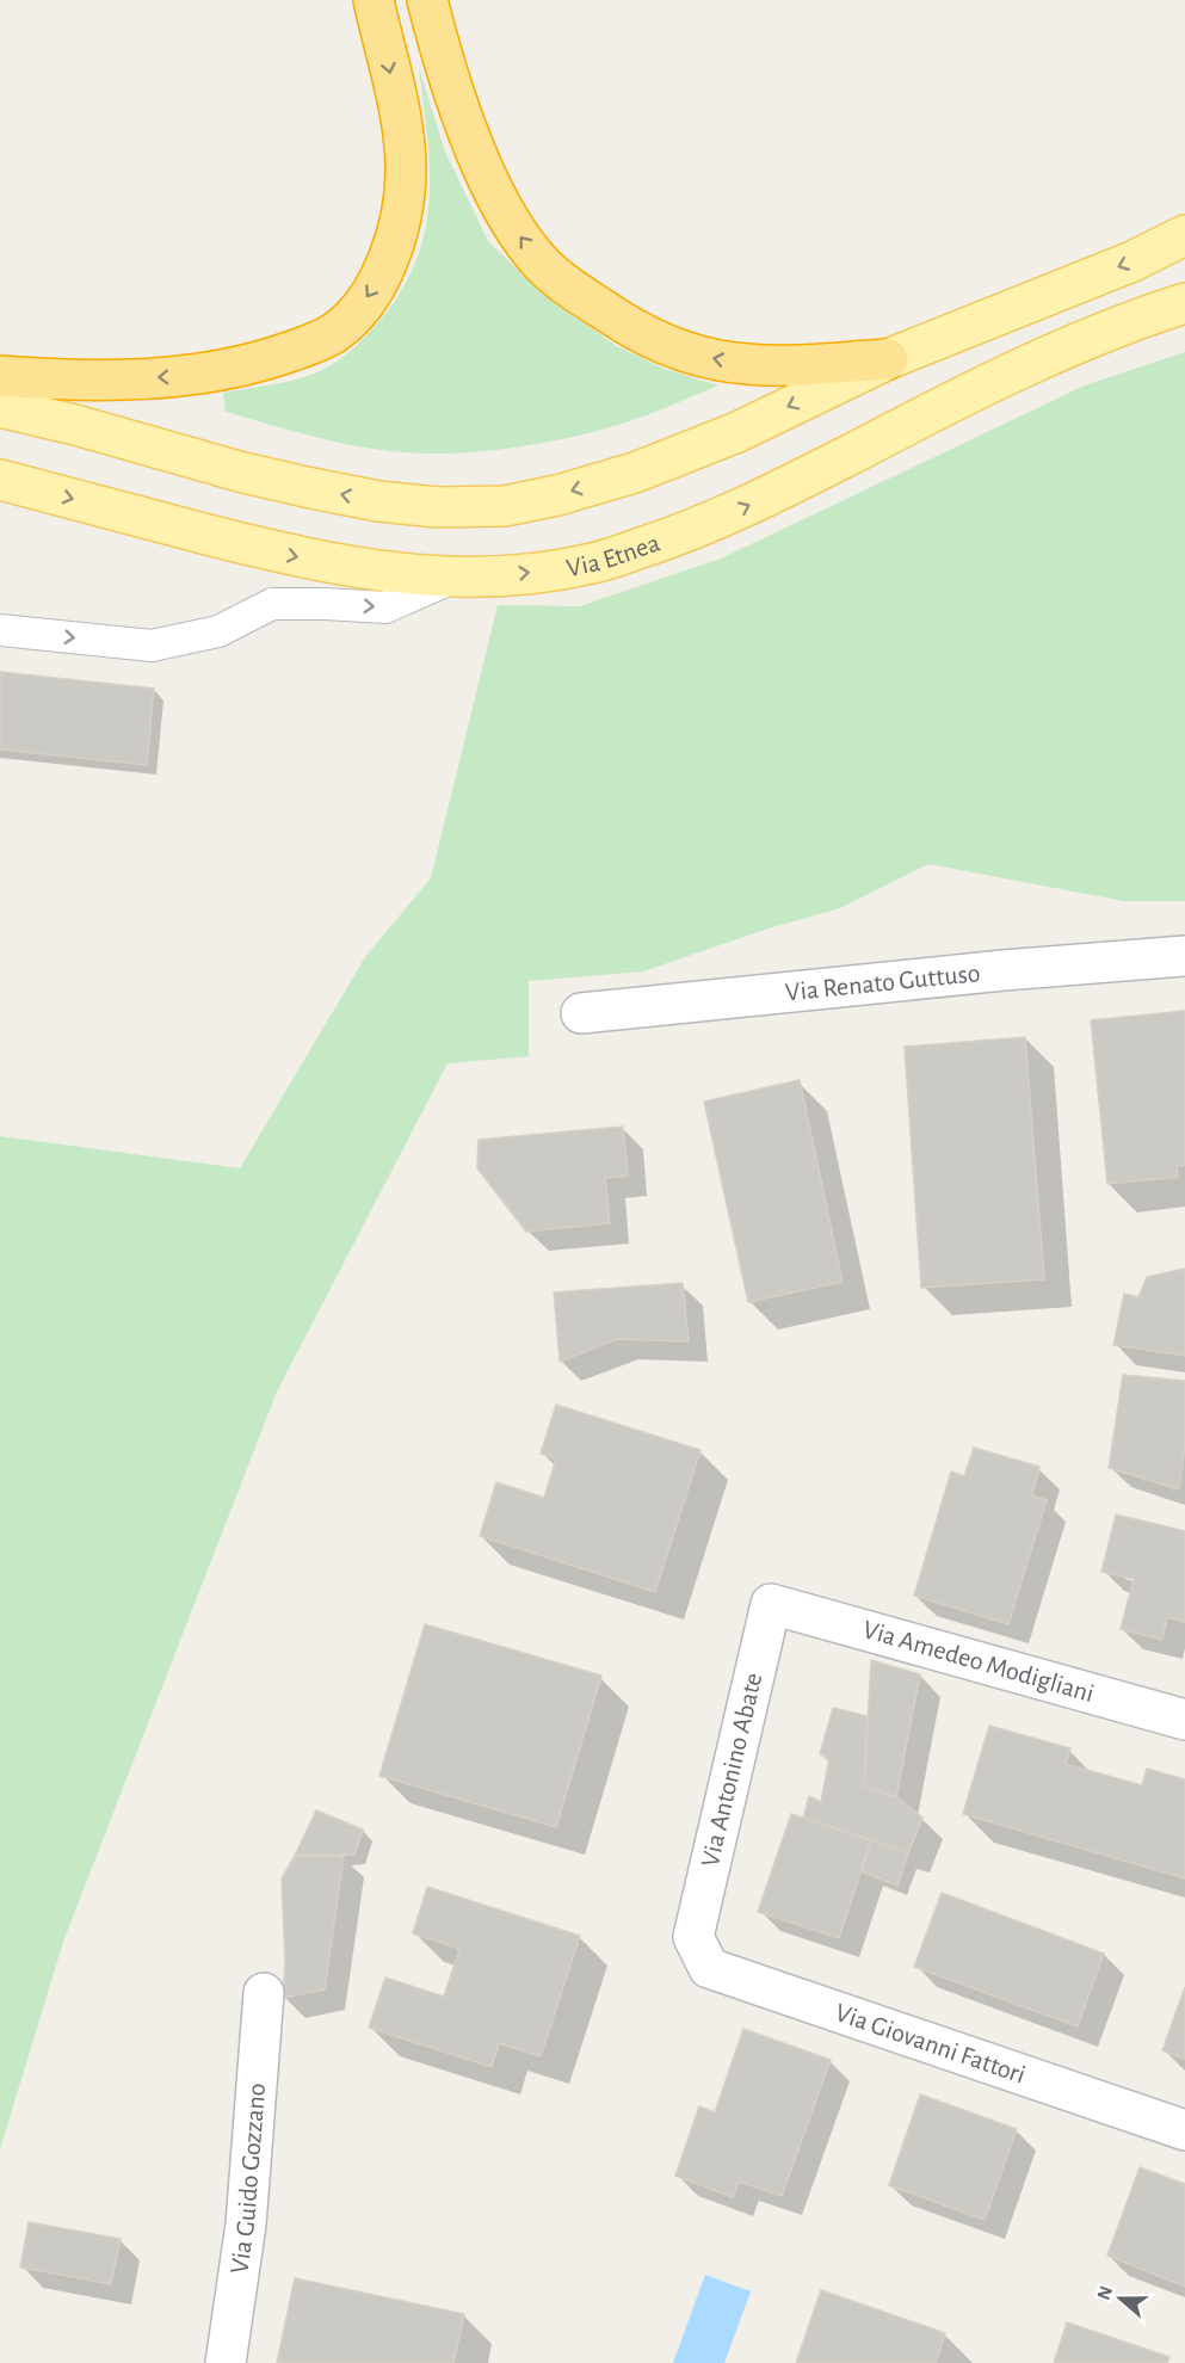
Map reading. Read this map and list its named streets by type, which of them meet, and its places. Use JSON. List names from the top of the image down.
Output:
{
  "streets": {
    "main road": ["Via Etnea"],
    "street": [
      "Via Renato Guttuso",
      "Via Amedeo Modigliani",
      "Via Antonino Abate",
      "Via Giovanni Fattori",
      "Via Guido Gozzano"
    ]
  },
  "crossings": [
    ["Via Amedeo Modigliani", "Via Antonino Abate"],
    ["Via Antonino Abate", "Via Giovanni Fattori"]
  ],
  "north": "left"
}
